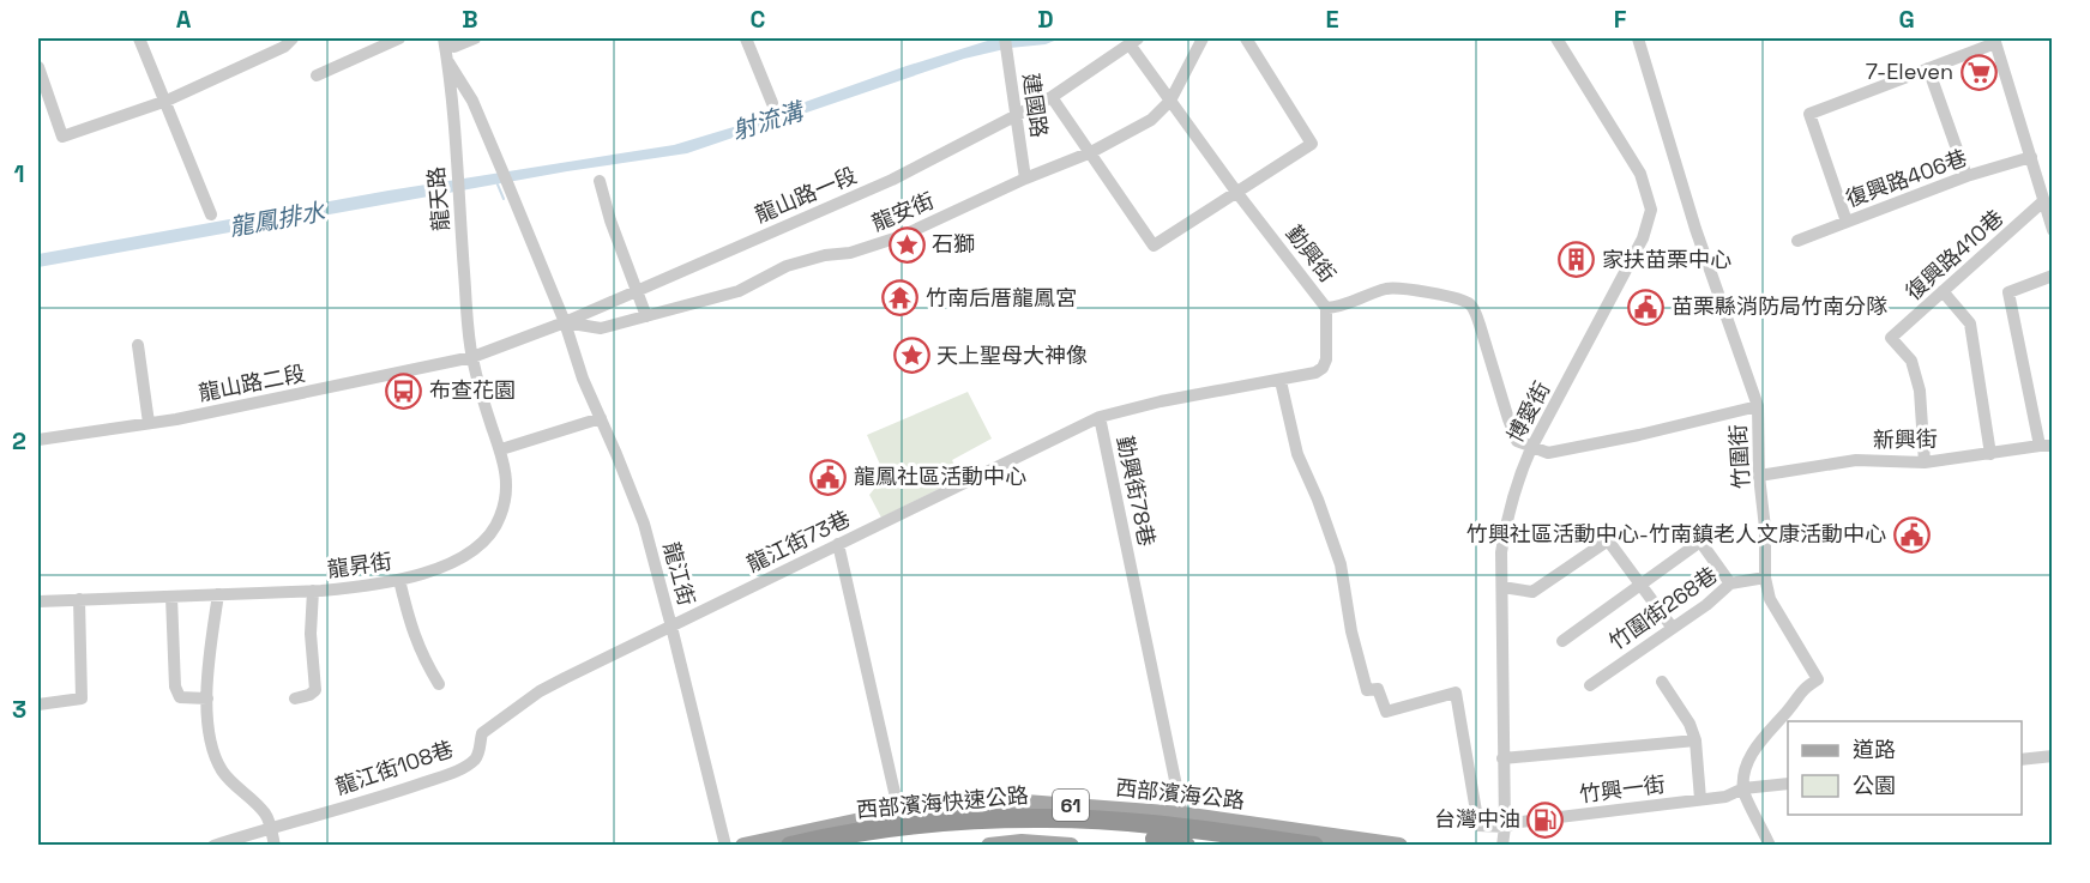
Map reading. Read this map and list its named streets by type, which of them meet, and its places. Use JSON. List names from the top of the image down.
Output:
{
  "streets": {
    "highway": ["西部濱海快速公路", "61"],
    "main road": ["西部濱海公路"],
    "street": [
      "建國路",
      "復興路406巷",
      "龍山路一段",
      "龍天路",
      "龍安街",
      "勤興街",
      "復興路410巷",
      "龍山路二段",
      "博愛街",
      "新興街",
      "竹圍街",
      "勤興街78巷",
      "龍江街73巷",
      "龍昇街",
      "龍江街",
      "竹圍街268巷",
      "龍江街108巷",
      "竹興一街"
    ]
  },
  "crossings": [
    ["建國路", "龍山路一段"],
    ["建國路", "龍安街"],
    ["龍山路一段", "龍天路"],
    ["龍山路一段", "龍安街"],
    ["龍山路一段", "勤興街"],
    ["龍山路一段", "龍山路二段"],
    ["龍山路一段", "龍昇街"],
    ["龍山路一段", "龍江街"],
    ["龍天路", "龍山路二段"],
    ["龍天路", "龍昇街"],
    ["龍天路", "龍江街"],
    ["龍安街", "勤興街"],
    ["龍安街", "龍江街"],
    ["勤興街", "博愛街"],
    ["勤興街", "勤興街78巷"],
    ["復興路410巷", "新興街"],
    ["龍山路二段", "龍昇街"],
    ["博愛街", "竹興一街"],
    ["新興街", "竹圍街"],
    ["竹圍街", "竹圍街268巷"],
    ["竹圍街", "竹興一街"],
    ["勤興街78巷", "龍江街73巷"],
    ["勤興街78巷", "西部濱海公路"],
    ["龍江街73巷", "龍江街"],
    ["龍江街73巷", "龍江街108巷"],
    ["龍江街", "龍江街108巷"]
  ],
  "water": ["射流溝", "龍鳳排水"],
  "places": {
    "supermarket": ["7-Eleven"],
    "place": ["石獅", "天上聖母大神像"],
    "building": ["家扶苗栗中心"],
    "temple": ["竹南后厝龍鳳宮"],
    "public building": ["苗栗縣消防局竹南分隊", "龍鳳社區活動中心", "竹興社區活動中心-竹南鎮老人文康活動中心"],
    "bus stop": ["布查花園"],
    "fuel station": ["台灣中油"]
  },
  "legend": ["道路", "公園"],
  "grid": {
    "columns": [
      "A",
      "B",
      "C",
      "D",
      "E",
      "F",
      "G"
    ],
    "rows": ["1", "2", "3"]
  }
}
